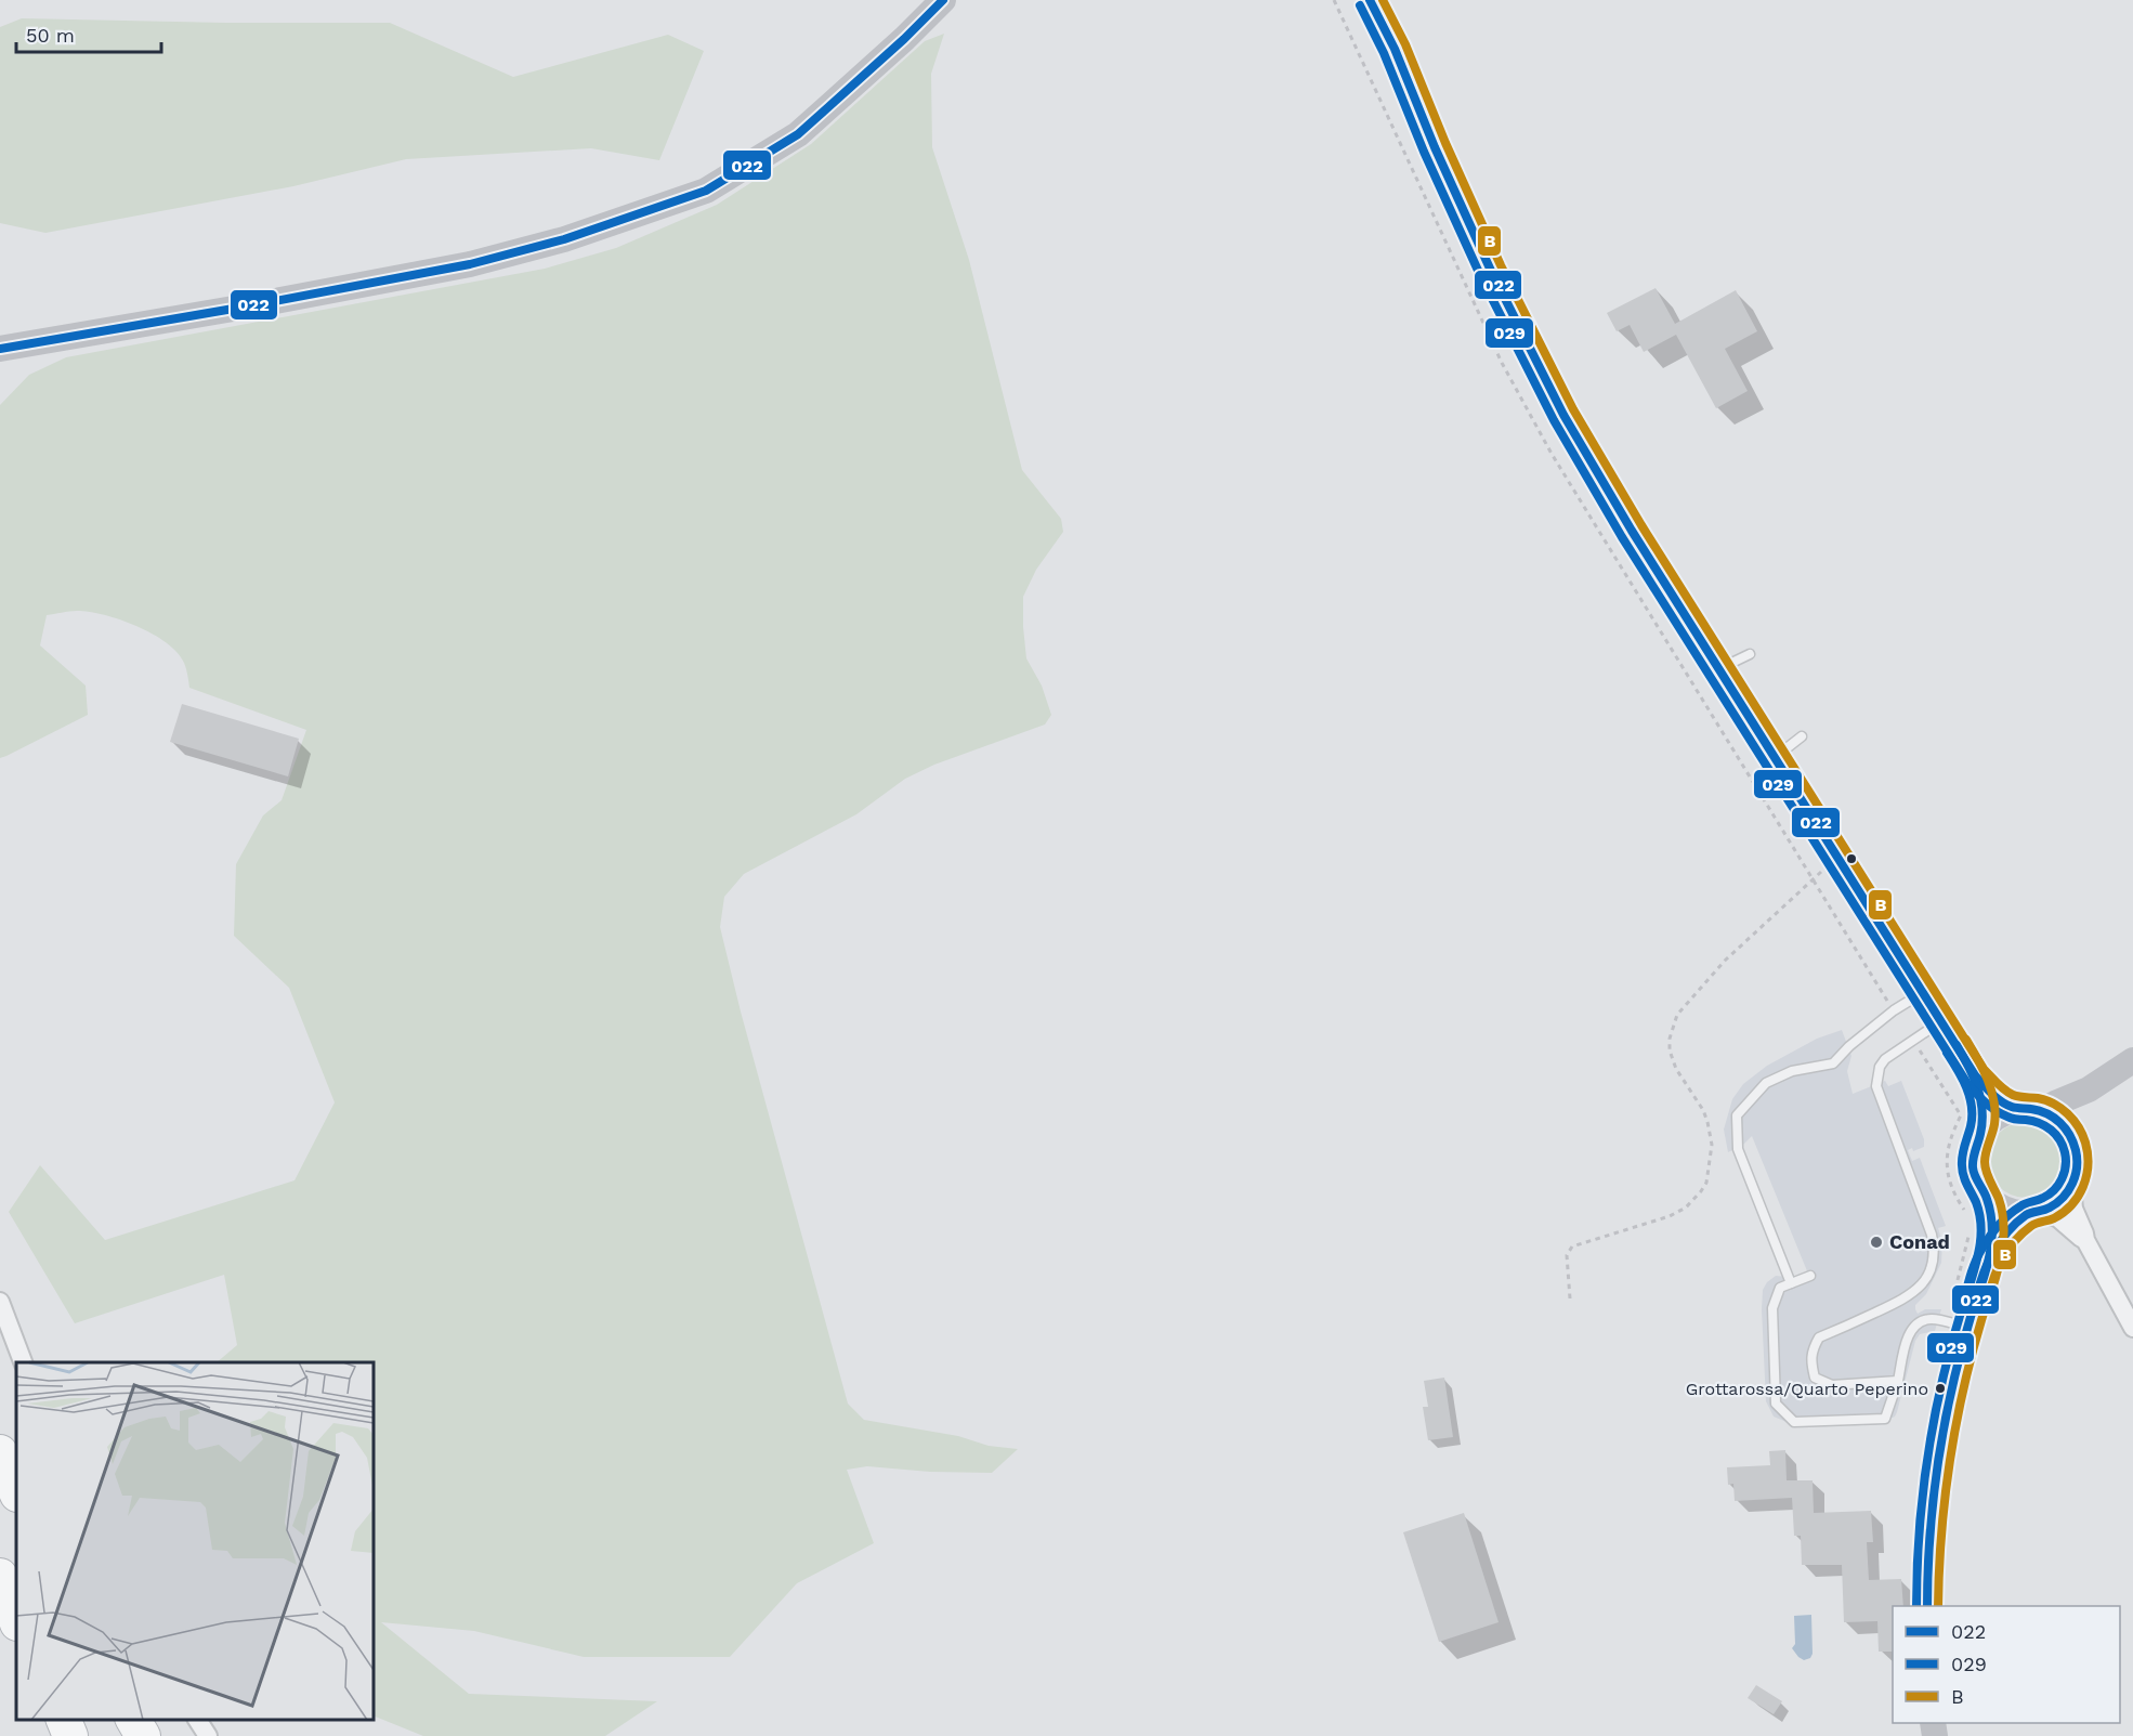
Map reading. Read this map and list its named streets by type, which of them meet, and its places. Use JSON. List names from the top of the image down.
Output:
{
  "places": ["Conad", "Grottarossa/Quarto Peperino"],
  "lines": ["transit line 022", "transit line B", "transit line 029"],
  "legend": ["022", "029", "B"],
  "scale_bar": "50 m"
}
